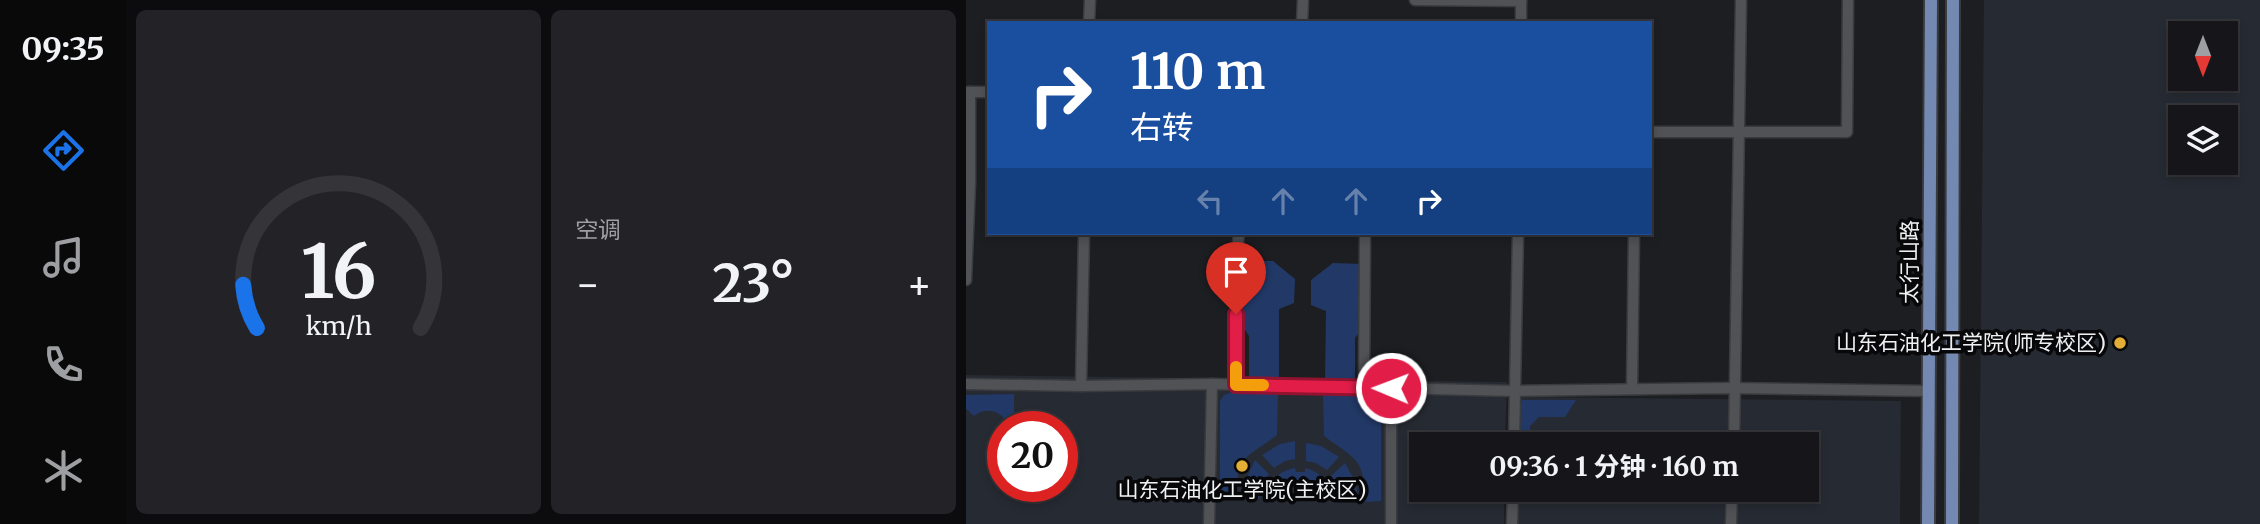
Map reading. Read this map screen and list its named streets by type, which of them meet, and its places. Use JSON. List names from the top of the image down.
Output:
{
  "streets": {
    "main road": ["太行山路"]
  },
  "places": ["山东石油化工学院(师专校区)", "山东石油化工学院(主校区)"],
  "north": "bottom",
  "page": {
    "tabs": "09:35",
    "tile": "空调",
    "turn": ["110 m", "右转"],
    "heat": ["−", "23°", "+"],
    "limit": "20",
    "trip": "09:36 · 1 分钟 · 160 m",
    "gauge": ["16", "km/h"]
  }
}
